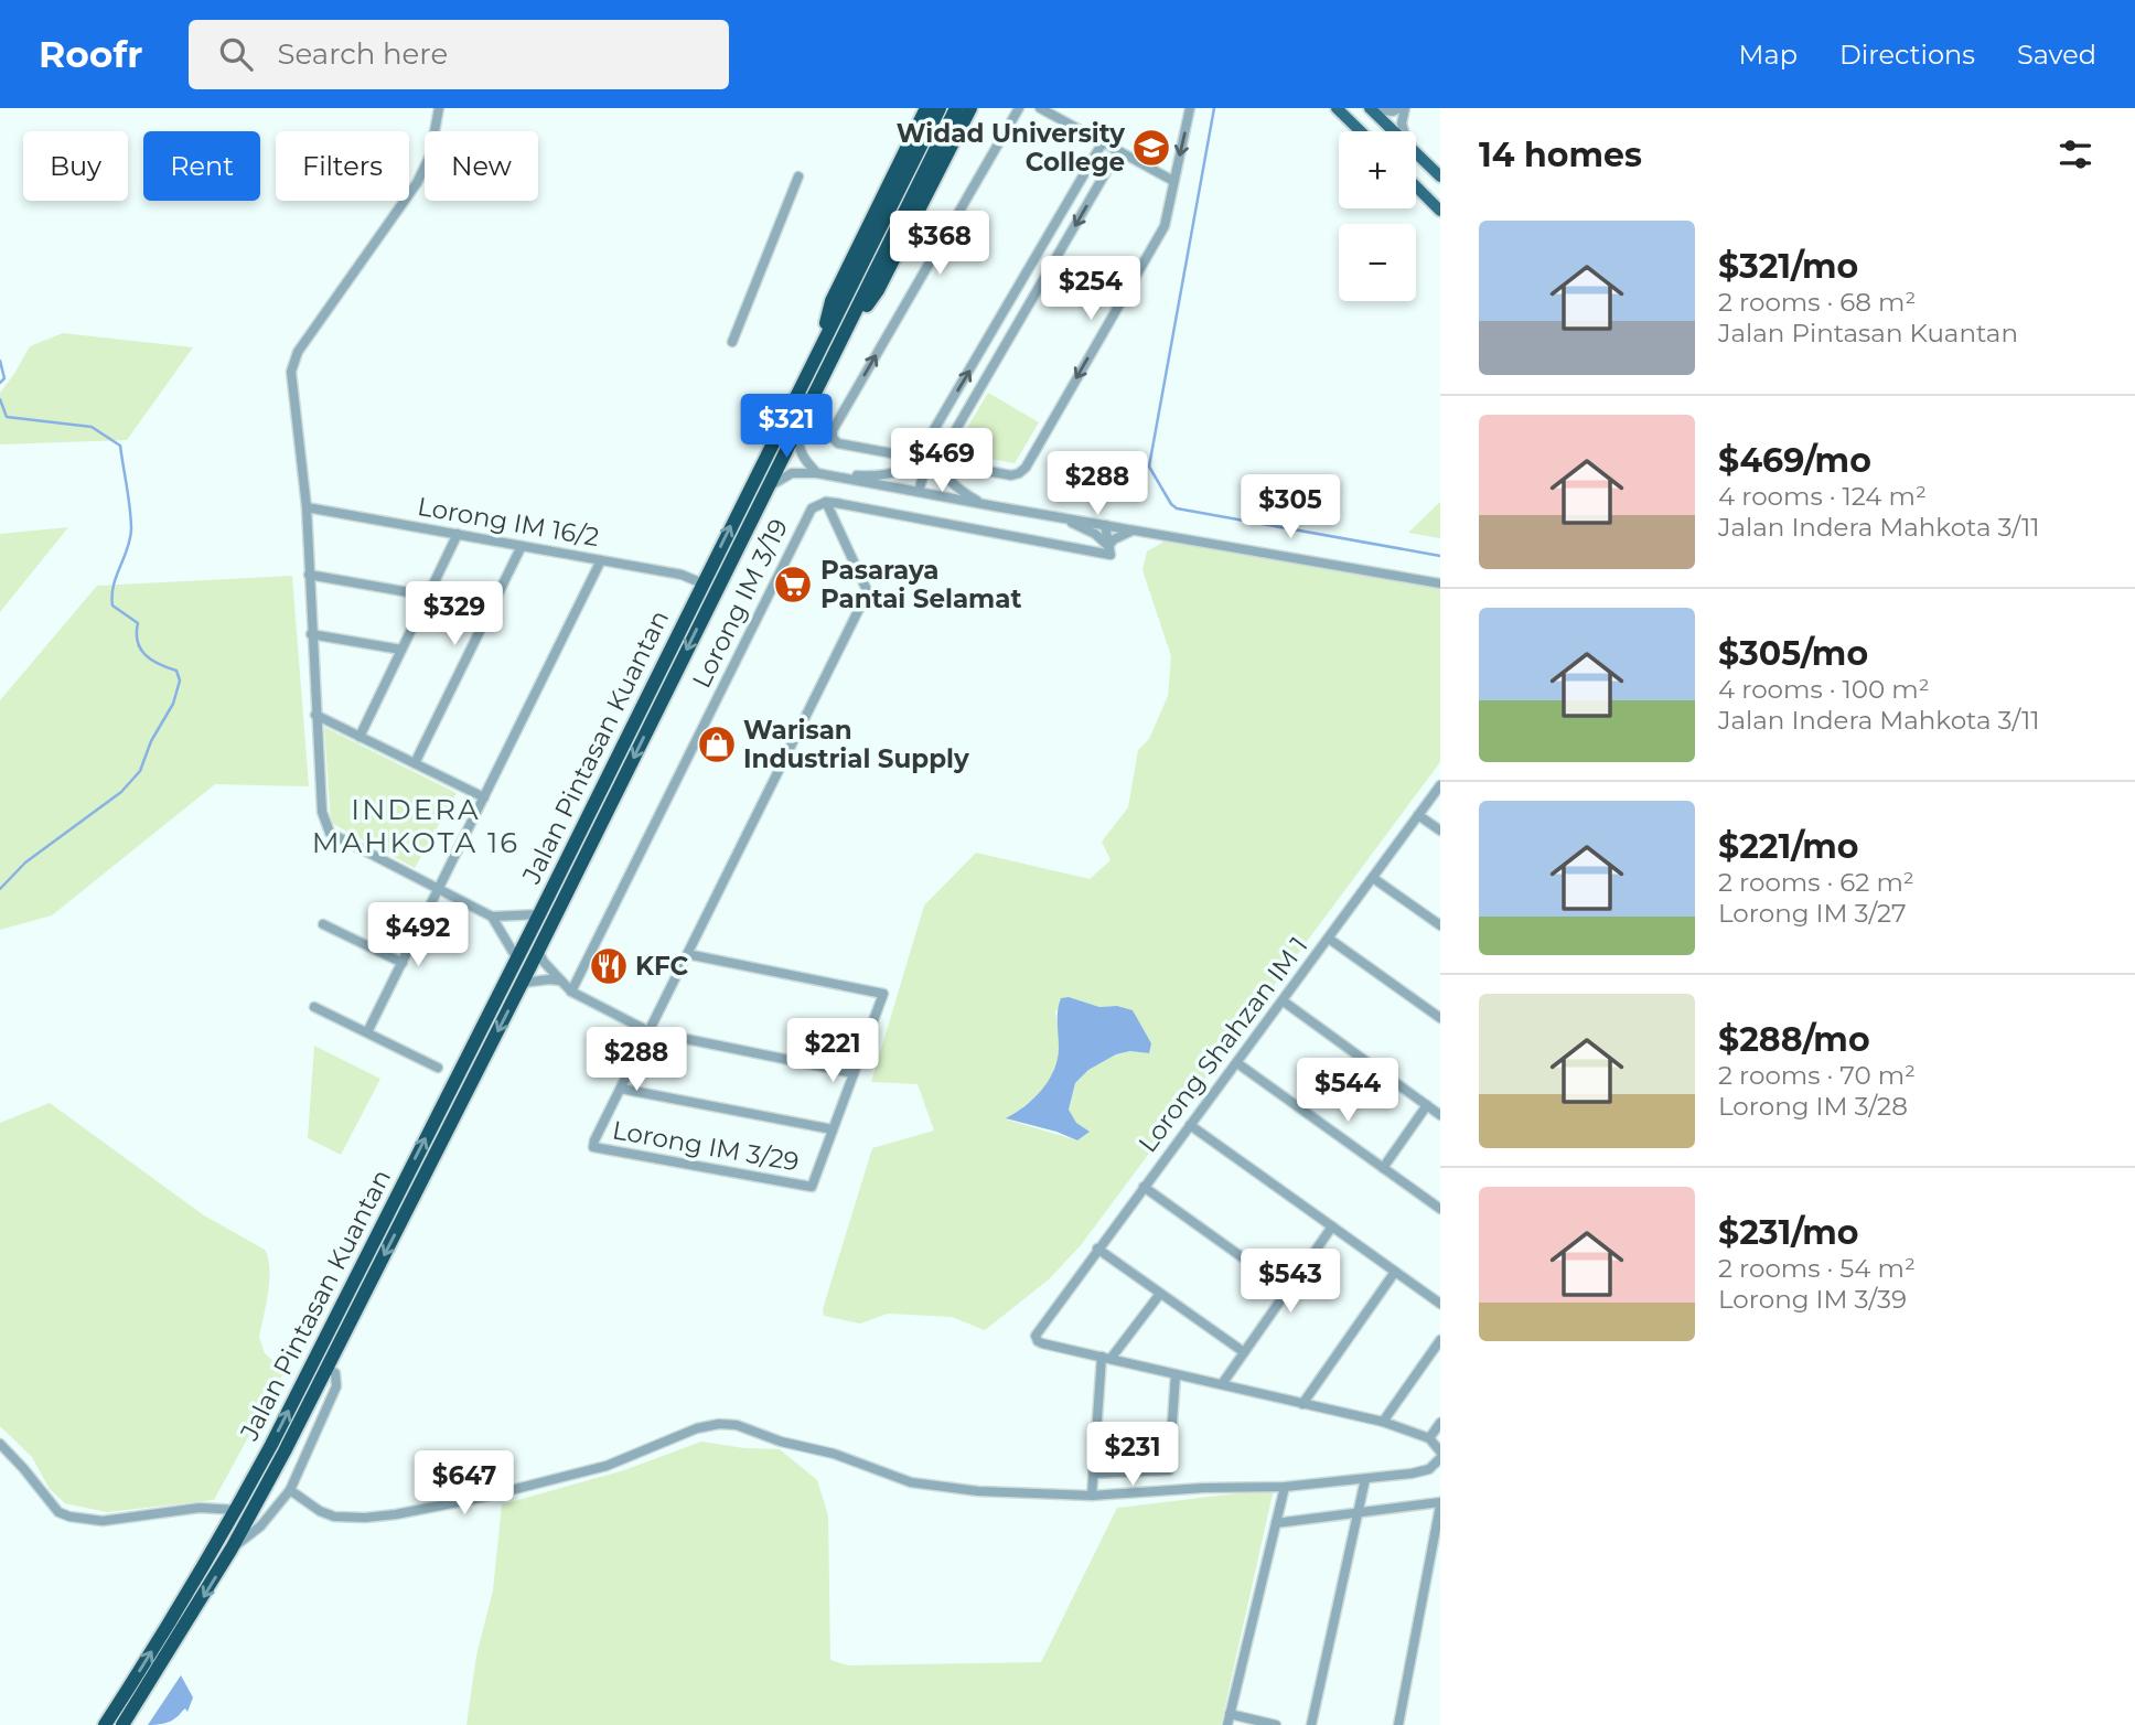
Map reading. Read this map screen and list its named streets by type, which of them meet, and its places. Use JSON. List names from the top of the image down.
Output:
{
  "streets": {
    "highway": ["Jalan Pintasan Kuantan"],
    "street": [
      "Lorong IM 16/2",
      "Lorong IM 3/19",
      "Lorong Shahzan IM 1",
      "Lorong IM 3/29"
    ]
  },
  "crossings": [
    ["Lorong IM 16/2", "Jalan Pintasan Kuantan"]
  ],
  "districts": ["INDERA MAHKOTA 16"],
  "places": {
    "school or university": ["Widad University College"],
    "supermarket": ["Pasaraya Pantai Selamat"],
    "shop": ["Warisan Industrial Supply"],
    "restaurant": ["KFC"]
  },
  "page": {
    "header": "Roofr",
    "search": "Search here",
    "nav": ["Map", "Directions", "Saved"],
    "heading": "14 homes",
    "map_buttons": ["+", "−"],
    "chip": [
      "Buy",
      "Rent",
      "Filters",
      "New"
    ],
    "list": [
      {
        "name": "$321/mo",
        "note": "2 rooms · 68 m² · Jalan Pintasan Kuantan"
      },
      {
        "name": "$469/mo",
        "note": "4 rooms · 124 m² · Jalan Indera Mahkota 3/11"
      },
      {
        "name": "$305/mo",
        "note": "4 rooms · 100 m² · Jalan Indera Mahkota 3/11"
      },
      {
        "name": "$221/mo",
        "note": "2 rooms · 62 m² · Lorong IM 3/27"
      },
      {
        "name": "$288/mo",
        "note": "2 rooms · 70 m² · Lorong IM 3/28"
      },
      {
        "name": "$231/mo",
        "note": "2 rooms · 54 m² · Lorong IM 3/39"
      }
    ],
    "price": [
      "$368",
      "$254",
      "$321",
      "$469",
      "$288",
      "$305",
      "$329",
      "$492",
      "$221",
      "$288",
      "$544",
      "$543",
      "$231",
      "$647"
    ]
  }
}
